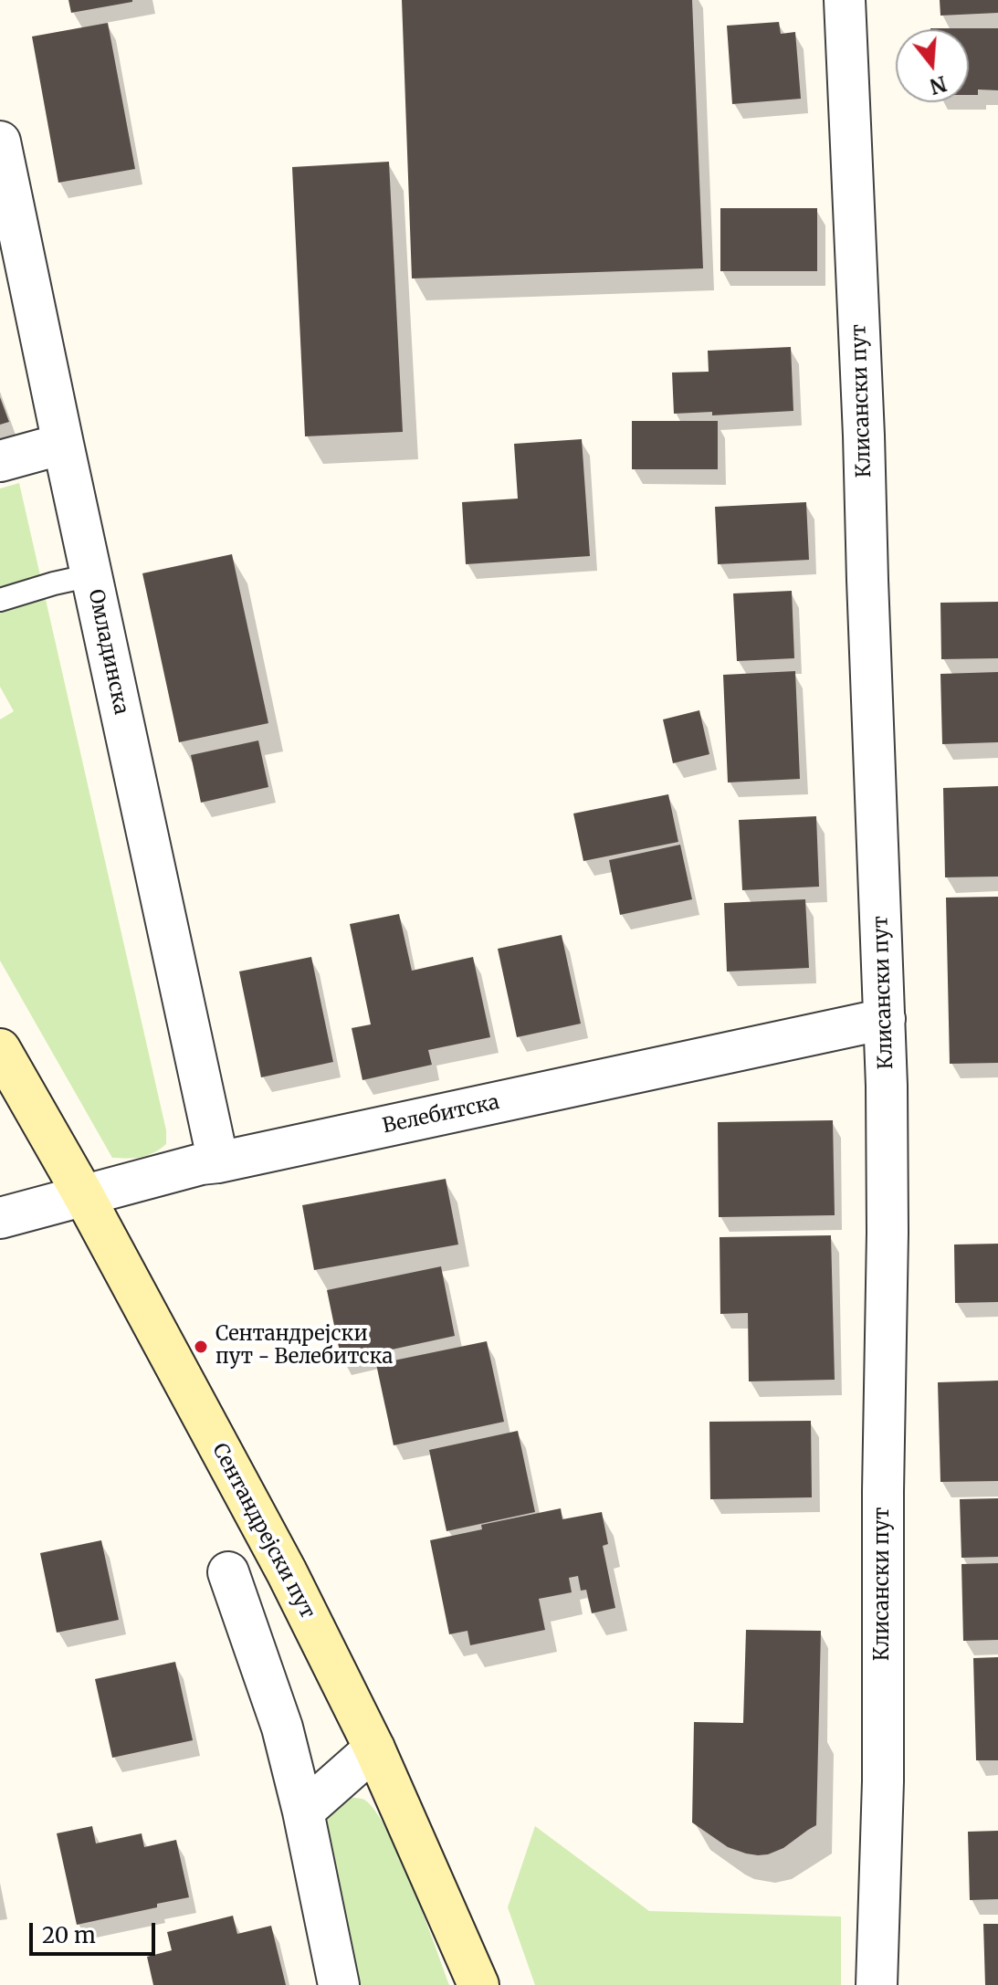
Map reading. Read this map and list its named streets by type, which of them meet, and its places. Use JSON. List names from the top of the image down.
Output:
{
  "streets": {
    "main road": ["Сентандрејски пут"],
    "street": ["Клисански пут", "Омладинска", "Велебитска"]
  },
  "crossings": [
    ["Клисански пут", "Велебитска"],
    ["Омладинска", "Велебитска"],
    ["Велебитска", "Сентандрејски пут"]
  ],
  "places": ["Сентандрејски пут - Велебитска"],
  "scale_bar": "20 m",
  "north": "bottom"
}
